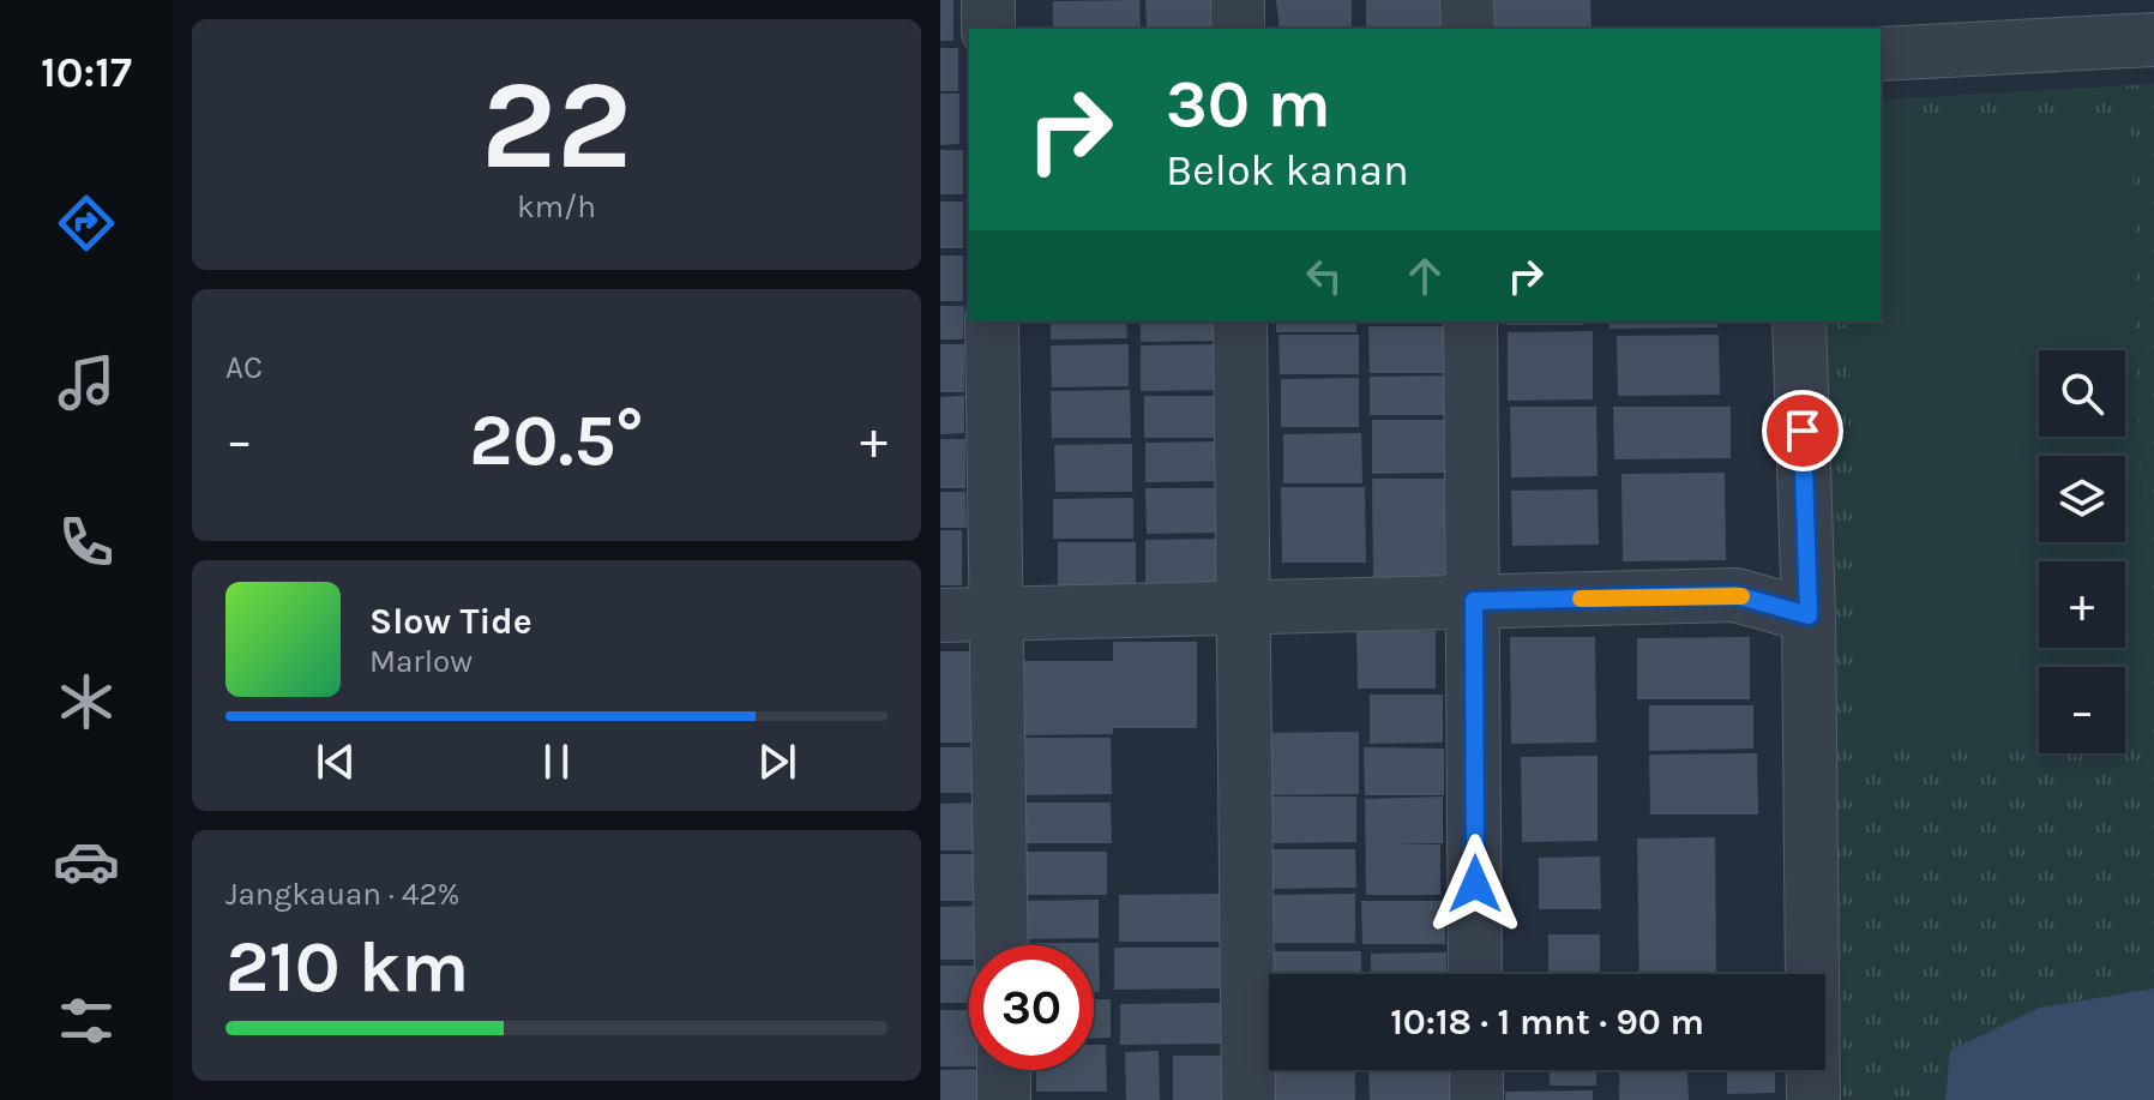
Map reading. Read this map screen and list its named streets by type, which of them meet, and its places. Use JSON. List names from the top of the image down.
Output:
{
  "page": {
    "tabs": "10:17",
    "tile": [
      ["22", "km/h"],
      "AC",
      ["Jangkauan · 42%", "210 km"]
    ],
    "turn": ["30 m", "Belok kanan"],
    "map_buttons": ["+", "−"],
    "heat": ["−", "20.5°", "+"],
    "song": ["Slow Tide", "Marlow"],
    "limit": "30",
    "trip": "10:18 · 1 mnt · 90 m"
  }
}
